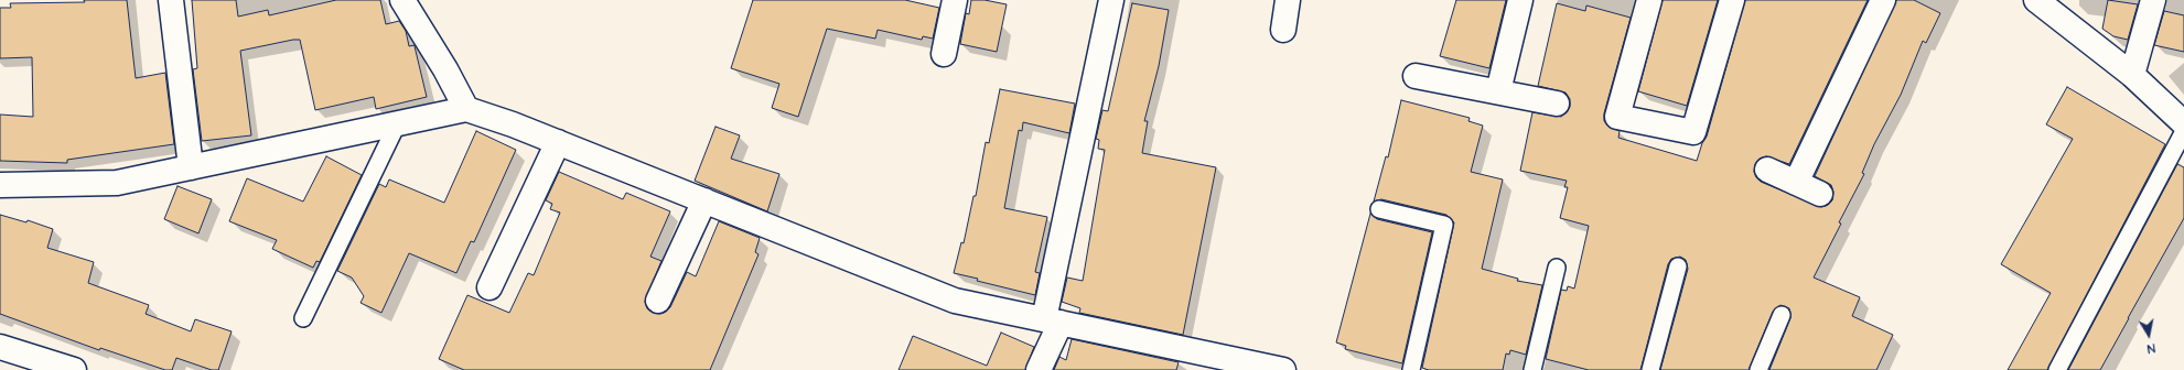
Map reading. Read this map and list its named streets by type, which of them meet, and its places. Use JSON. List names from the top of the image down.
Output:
{
  "north": "bottom"
}
